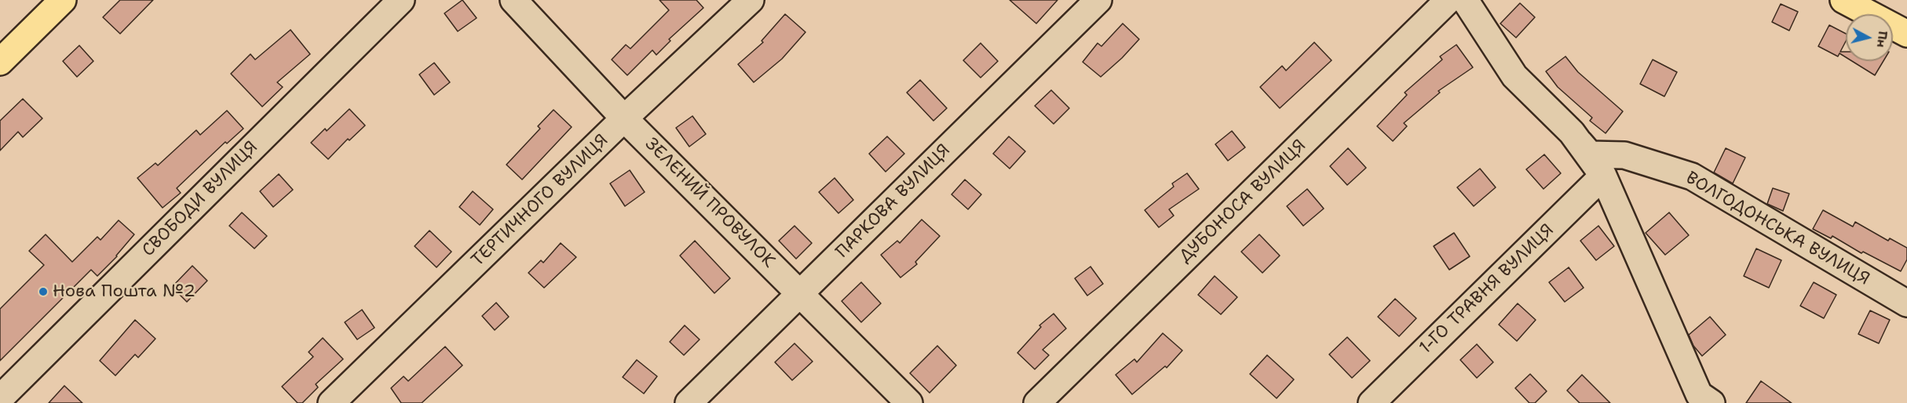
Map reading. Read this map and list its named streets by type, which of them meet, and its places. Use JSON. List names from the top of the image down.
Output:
{
  "streets": {
    "street": [
      "СВОБОДИ ВУЛИЦЯ",
      "ТЕРТИЧНОГО ВУЛИЦЯ",
      "ПАРКОВА ВУЛИЦЯ",
      "ДУБОНОСА ВУЛИЦЯ",
      "ЗЕЛЕНИЙ ПРОВУЛОК",
      "ВОЛГОДОНСЬКА ВУЛИЦЯ",
      "1-ГО ТРАВНЯ ВУЛИЦЯ"
    ]
  },
  "crossings": [
    ["ТЕРТИЧНОГО ВУЛИЦЯ", "ЗЕЛЕНИЙ ПРОВУЛОК"],
    ["ПАРКОВА ВУЛИЦЯ", "ЗЕЛЕНИЙ ПРОВУЛОК"]
  ],
  "places": ["Нова Пошта №2"],
  "north": "right"
}
